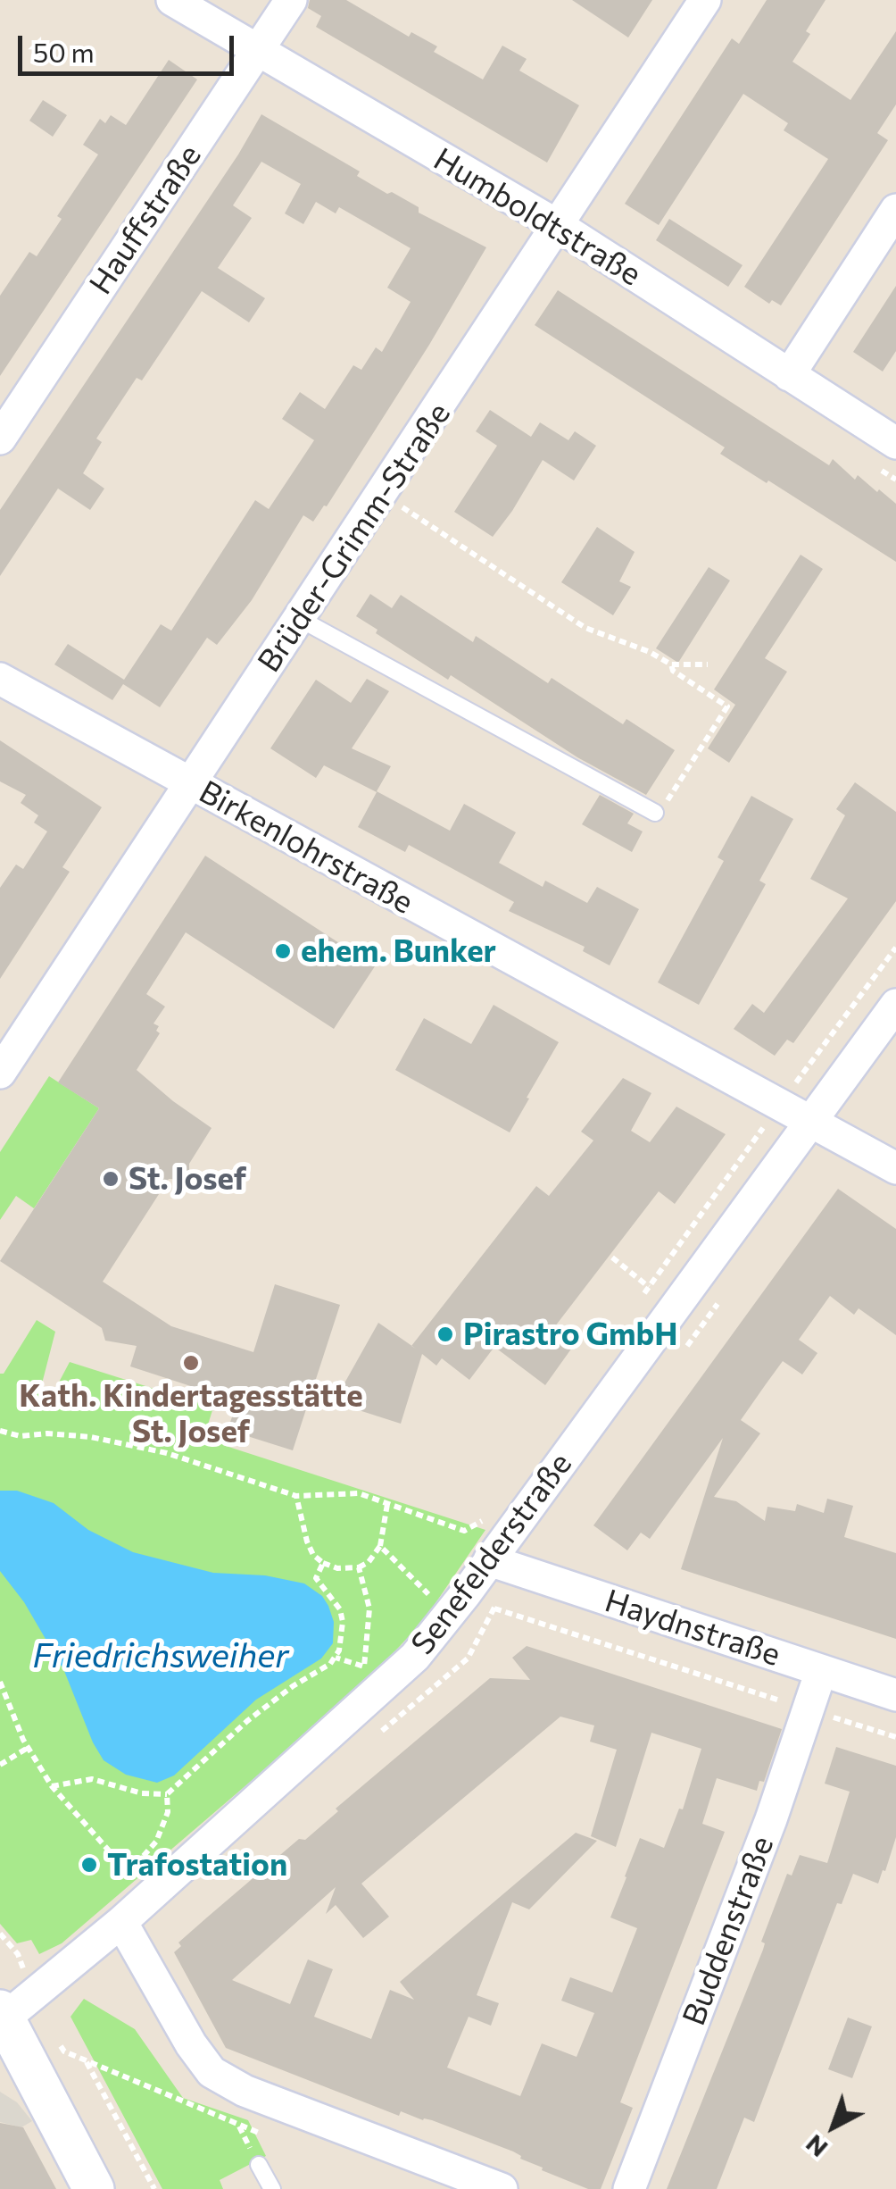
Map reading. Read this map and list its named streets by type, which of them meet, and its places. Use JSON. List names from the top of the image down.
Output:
{
  "streets": {
    "street": [
      "Humboldtstraße",
      "Hauffstraße",
      "Brüder-Grimm-Straße",
      "Birkenlohrstraße",
      "Senefelderstraße",
      "Haydnstraße",
      "Buddenstraße"
    ]
  },
  "crossings": [
    ["Humboldtstraße", "Hauffstraße"],
    ["Humboldtstraße", "Brüder-Grimm-Straße"],
    ["Brüder-Grimm-Straße", "Birkenlohrstraße"],
    ["Birkenlohrstraße", "Senefelderstraße"],
    ["Senefelderstraße", "Haydnstraße"],
    ["Haydnstraße", "Buddenstraße"]
  ],
  "water": ["Friedrichsweiher"],
  "places": [
    "ehem. Bunker",
    "St. Josef",
    "Pirastro GmbH",
    "Kath. Kindertagesstätte St. Josef",
    "Trafostation"
  ],
  "scale_bar": "50 m",
  "north": "bottom left"
}
